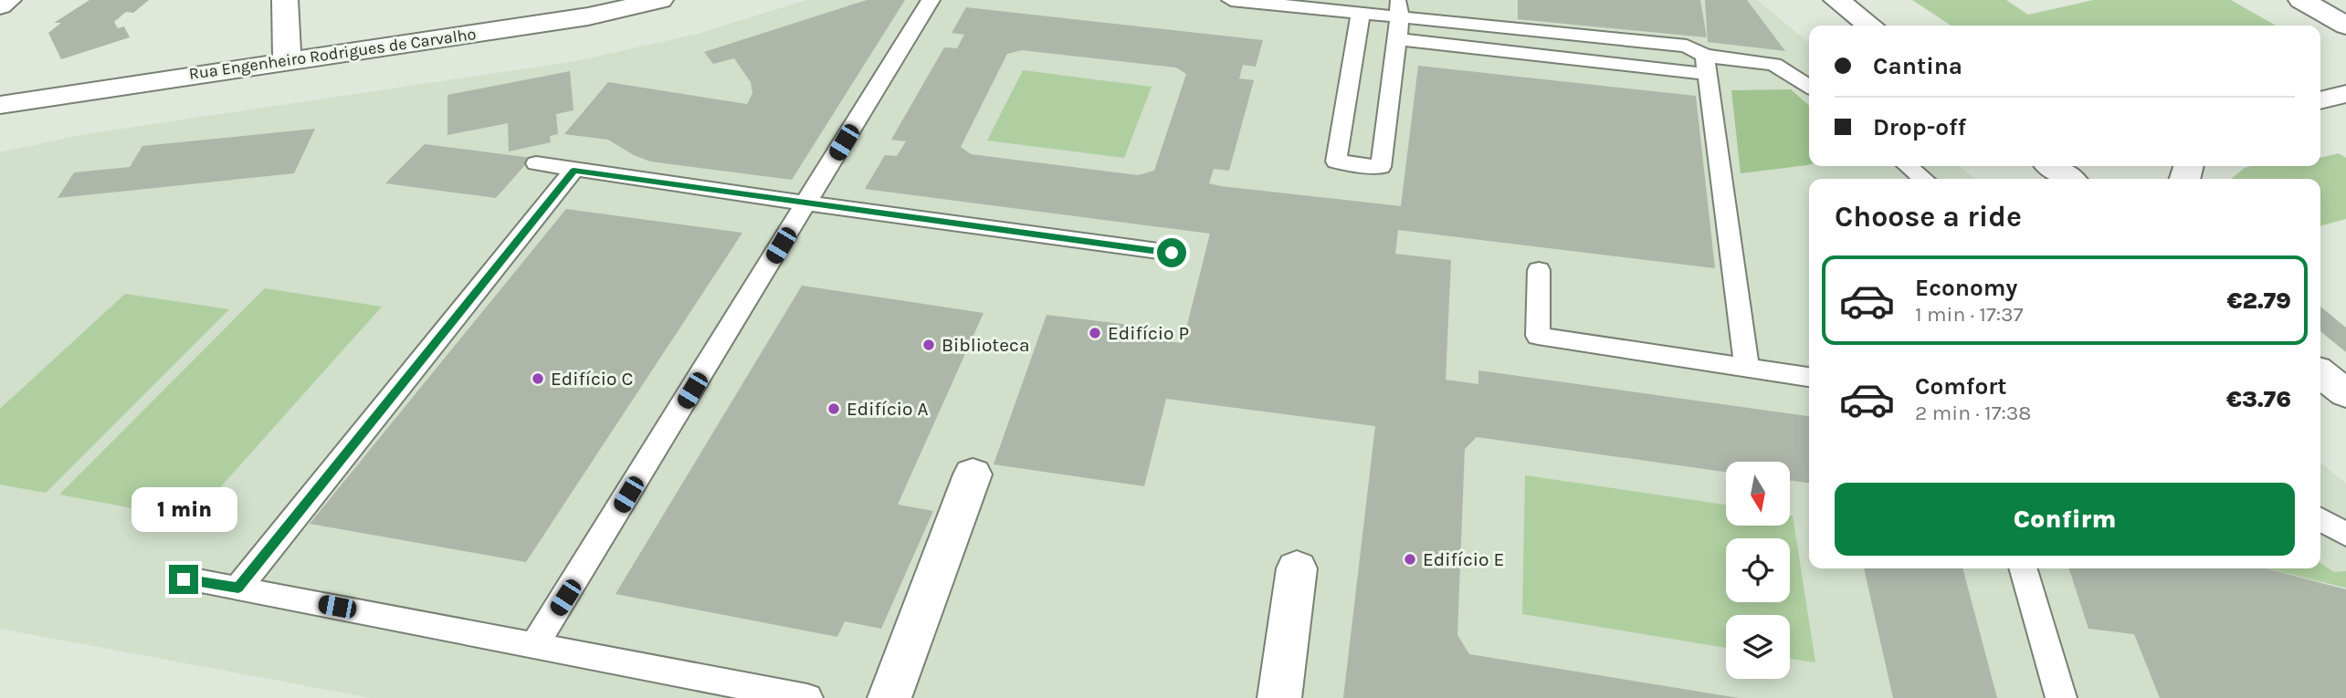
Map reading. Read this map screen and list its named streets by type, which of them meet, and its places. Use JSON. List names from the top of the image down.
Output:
{
  "streets": {
    "main road": ["Rua Engenheiro Rodrigues de Carvalho"]
  },
  "places": [
    "Edifício P",
    "Biblioteca",
    "Edifício C",
    "Edifício A",
    "Edifício E"
  ],
  "north": "bottom",
  "page": {
    "banner": ["Cantina", "Drop-off"],
    "heading": "Choose a ride",
    "list": [
      {
        "name": "Economy",
        "note": "1 min · 17:37",
        "value": "€2.79"
      },
      {
        "name": "Comfort",
        "note": "2 min · 17:38",
        "value": "€3.76"
      }
    ],
    "buttons": "Confirm",
    "bubble": "1 min"
  }
}
